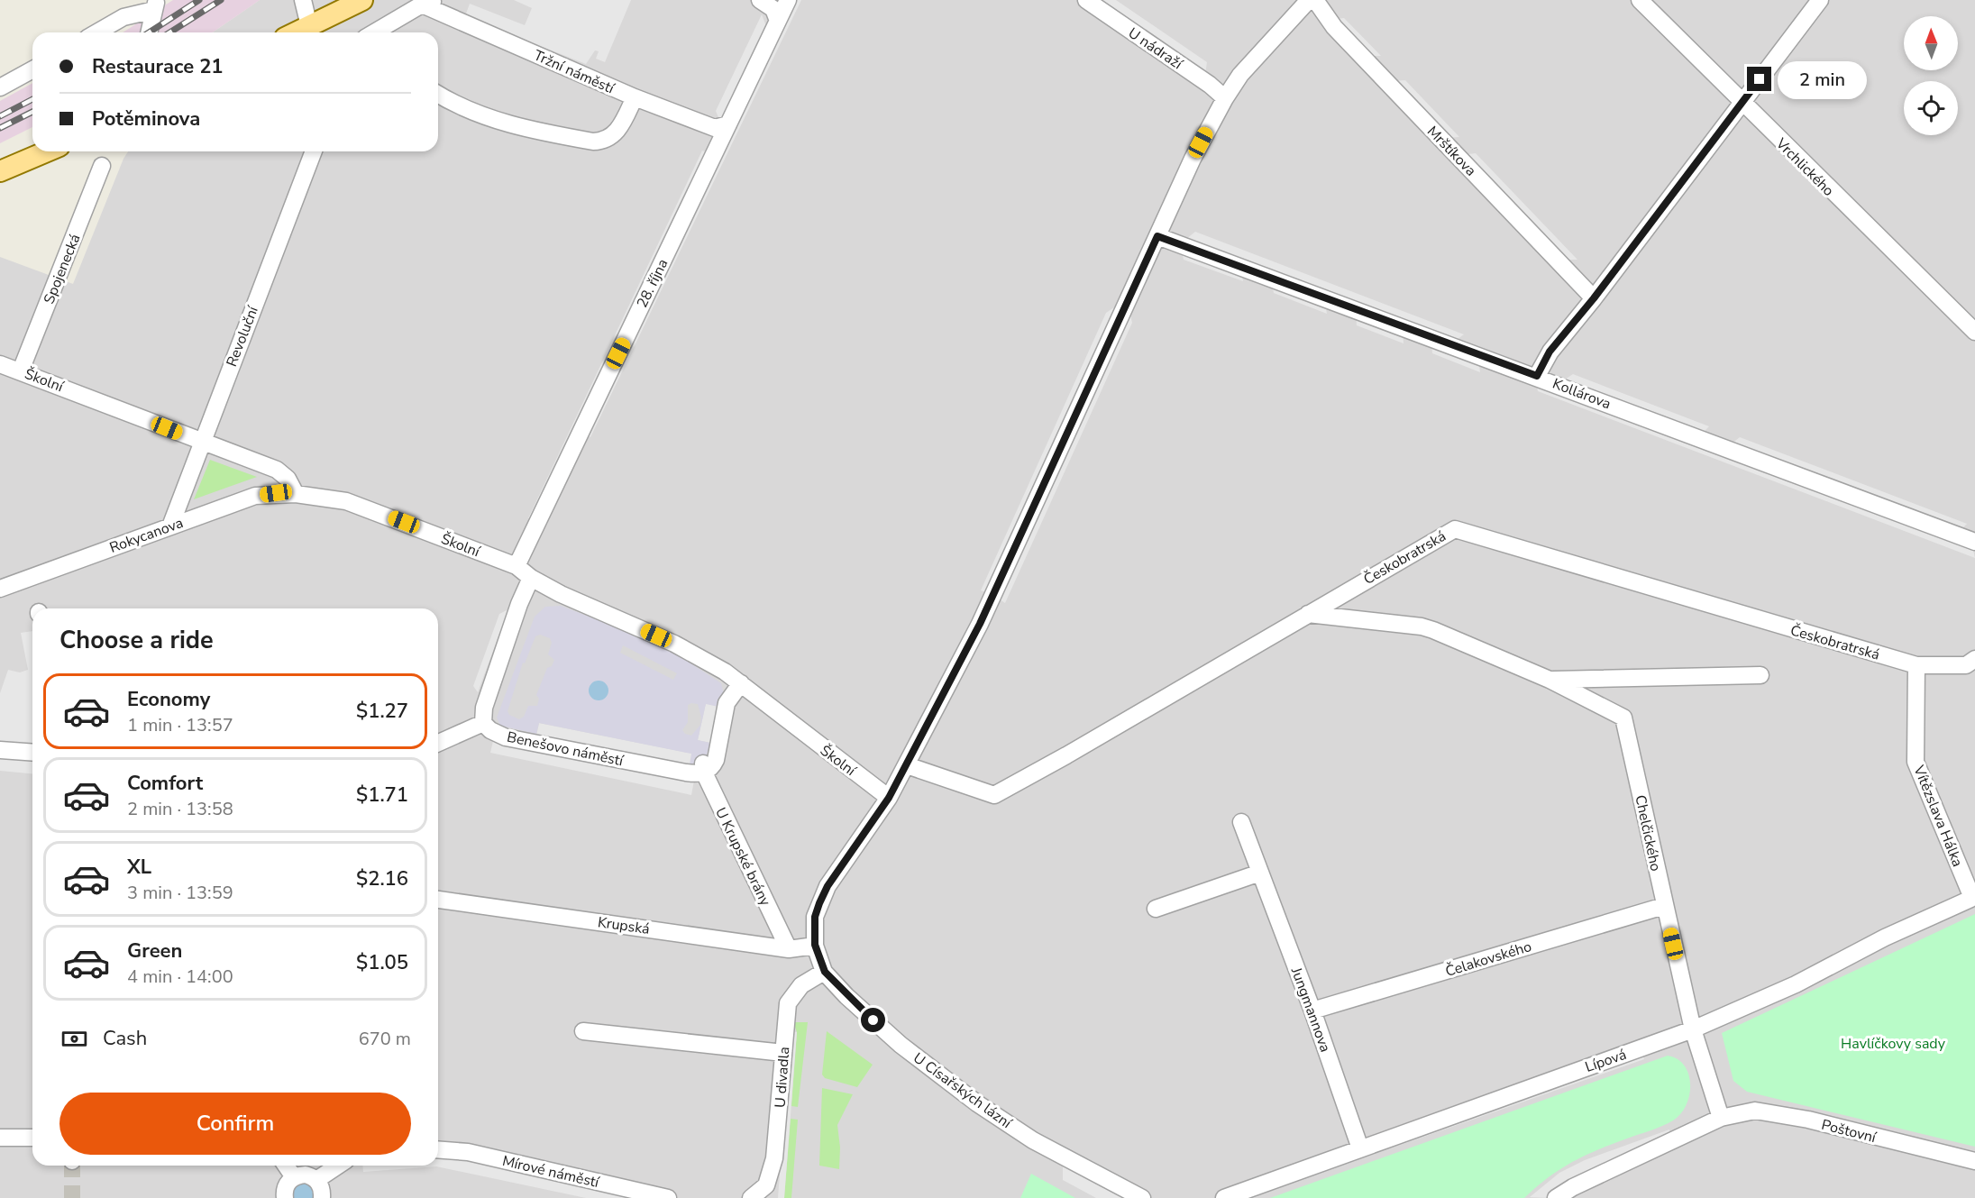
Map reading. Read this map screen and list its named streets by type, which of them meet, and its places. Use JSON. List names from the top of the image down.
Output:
{
  "streets": {
    "street": [
      "U nádraží",
      "Tržní náměstí",
      "Mrštíkova",
      "Vrchlického",
      "Spojenecká",
      "28. října",
      "Revoluční",
      "Školní",
      "Kollárova",
      "Rokycanova",
      "Českobratrská",
      "Benešovo náměstí",
      "Vítězslava Hálka",
      "Chelčického",
      "U Krupské brány",
      "Krupská",
      "Čelakovského",
      "Jungmannova",
      "Lípová",
      "U divadla",
      "U Císařských lázní",
      "Poštovní",
      "Mírové náměstí"
    ]
  },
  "crossings": [
    ["Tržní náměstí", "28. října"],
    ["Spojenecká", "Školní"],
    ["28. října", "Školní"],
    ["Revoluční", "Školní"],
    ["Revoluční", "Rokycanova"],
    ["Školní", "Rokycanova"],
    ["Českobratrská", "Vítězslava Hálka"],
    ["Českobratrská", "Chelčického"],
    ["Benešovo náměstí", "U Krupské brány"],
    ["Vítězslava Hálka", "Lípová"],
    ["Chelčického", "Čelakovského"],
    ["Chelčického", "Lípová"],
    ["U Krupské brány", "Krupská"],
    ["Krupská", "U Císařských lázní"],
    ["Čelakovského", "Jungmannova"],
    ["Jungmannova", "Lípová"],
    ["U divadla", "U Císařských lázní"]
  ],
  "parks": ["Havlíčkovy sady"],
  "north": "top",
  "page": {
    "banner": ["Restaurace 21", "Potěminova"],
    "bubble": "2 min",
    "heading": "Choose a ride",
    "list": [
      {
        "name": "Economy",
        "note": "1 min · 13:57",
        "value": "$1.27"
      },
      {
        "name": "Comfort",
        "note": "2 min · 13:58",
        "value": "$1.71"
      },
      {
        "name": "XL",
        "note": "3 min · 13:59",
        "value": "$2.16"
      },
      {
        "name": "Green",
        "note": "4 min · 14:00",
        "value": "$1.05"
      }
    ],
    "pay": ["Cash", "670 m"],
    "buttons": "Confirm"
  }
}
